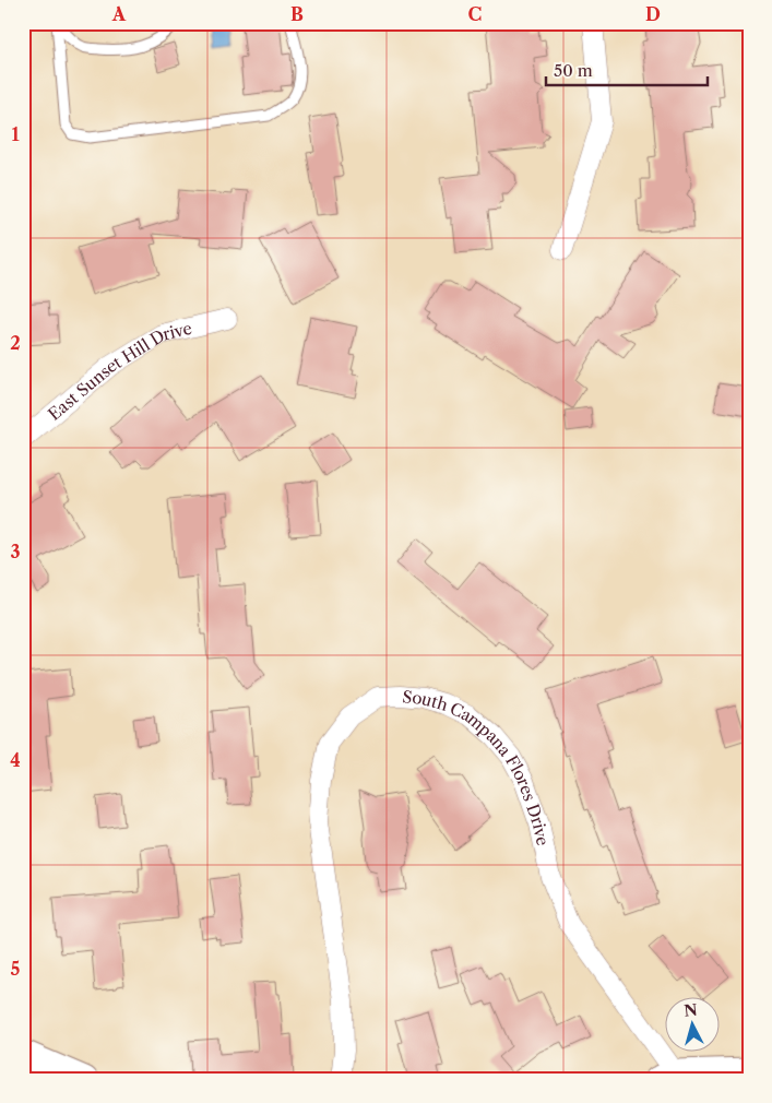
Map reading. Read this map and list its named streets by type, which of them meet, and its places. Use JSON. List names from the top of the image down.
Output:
{
  "streets": {
    "street": ["East Sunset Hill Drive", "South Campana Flores Drive"]
  },
  "scale_bar": "50 m",
  "north": "top",
  "grid": {
    "columns": [
      "A",
      "B",
      "C",
      "D"
    ],
    "rows": [
      "1",
      "2",
      "3",
      "4",
      "5"
    ]
  }
}
